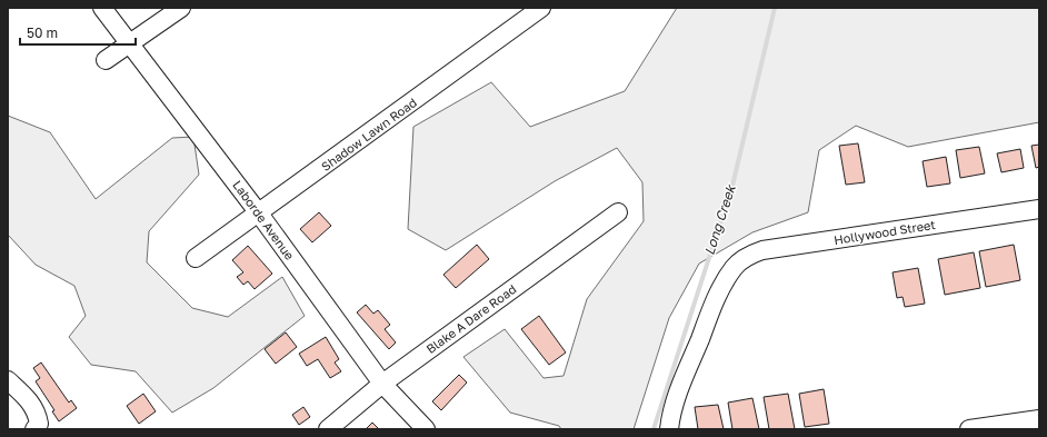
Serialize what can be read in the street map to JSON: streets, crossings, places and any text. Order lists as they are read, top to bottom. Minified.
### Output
{"streets":{"street":["Shadow Lawn Road","Laborde Avenue","Hollywood Street","Blake A Dare Road"]},"crossings":[["Shadow Lawn Road","Laborde Avenue"],["Laborde Avenue","Blake A Dare Road"]],"water":["Long Creek"],"scale_bar":"50 m"}
